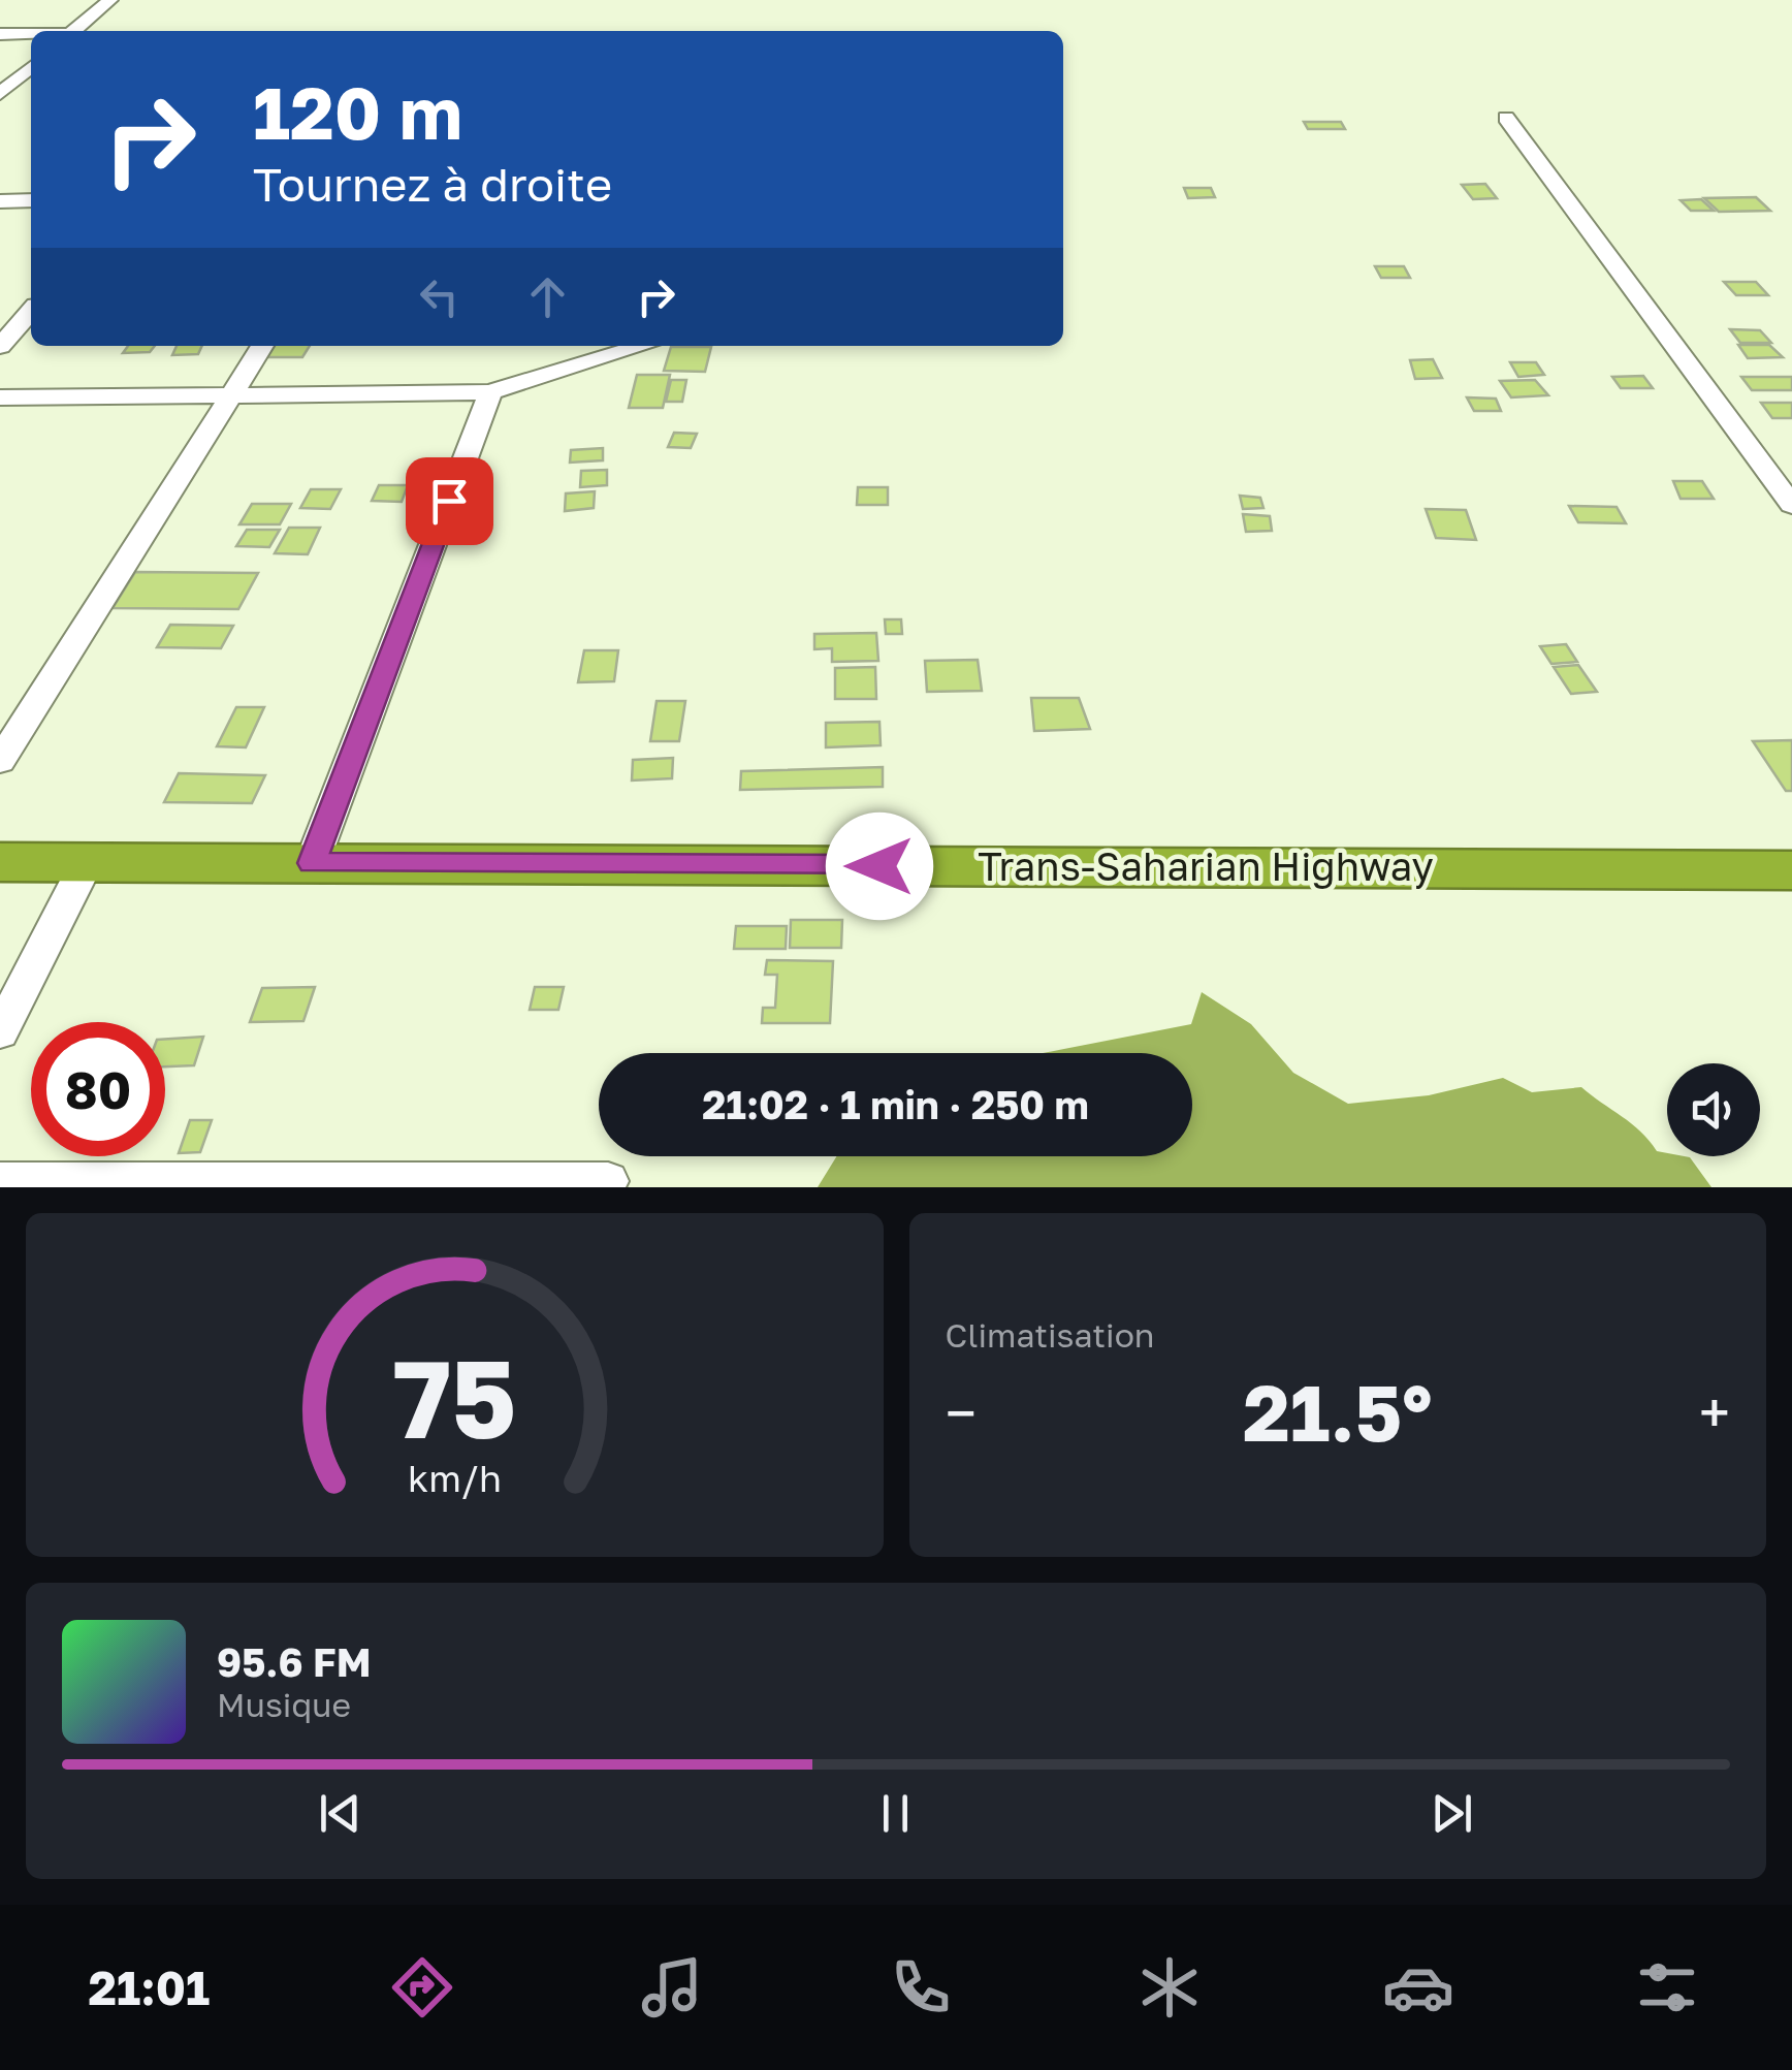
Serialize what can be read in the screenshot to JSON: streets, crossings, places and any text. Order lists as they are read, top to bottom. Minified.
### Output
{"streets":{"highway":["Trans-Saharian Highway"]},"page":{"turn":["120 m","Tournez à droite"],"limit":"80","trip":"21:02 · 1 min · 250 m","tile":"Climatisation","heat":["−","21.5°","+"],"song":["95.6 FM","Musique"],"tabs":"21:01","gauge":["75","km/h"]}}
